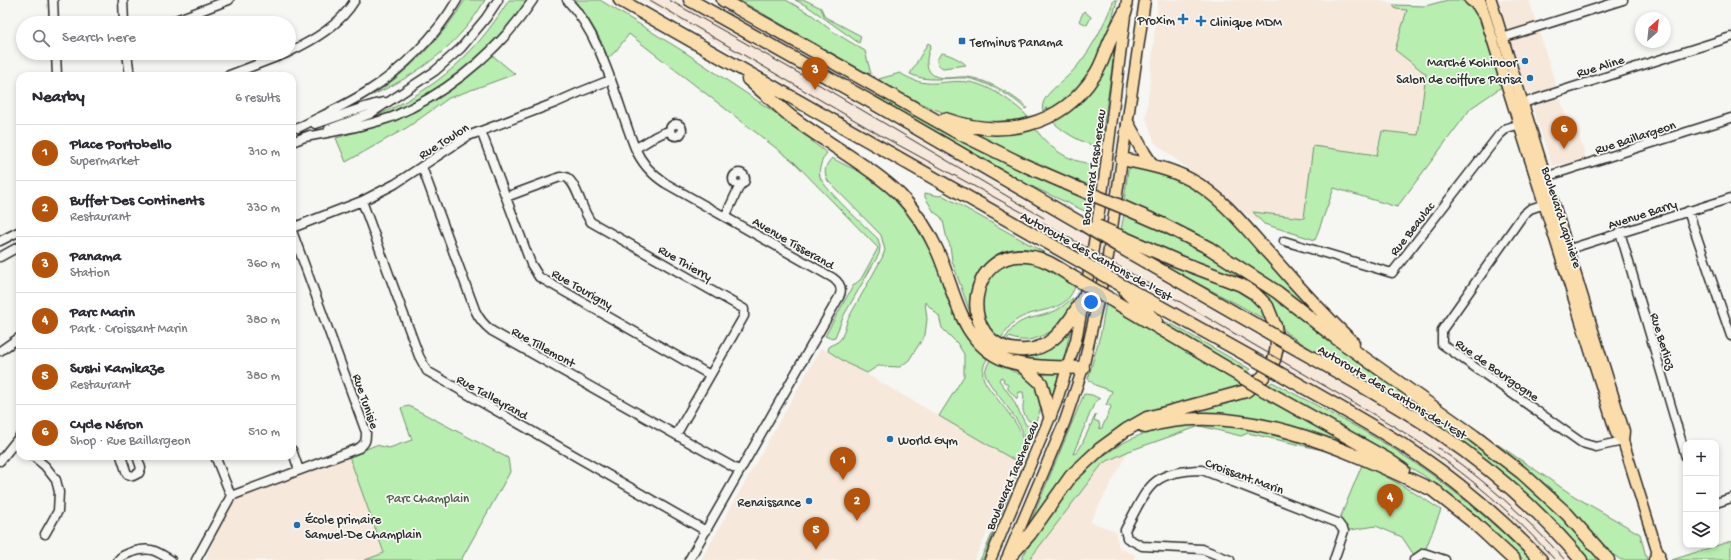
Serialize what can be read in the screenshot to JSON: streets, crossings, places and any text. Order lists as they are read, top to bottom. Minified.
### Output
{"streets":{"highway":["Autoroute des Cantons-de-l'Est"],"main road":["Boulevard Taschereau","Boulevard Lapinière"],"street":["Rue Aline","Rue Baillargeon","Rue Toulon","Avenue Barry","Rue Beaulac","Avenue Tisserand","Rue Thierry","Rue Tourigny","Rue Berlioz","Rue Tillemont","Rue de Bourgogne","Rue Talleyrand","Rue Tunisie","Croissant Marin"]},"crossings":[["Rue Aline","Boulevard Lapinière"],["Rue Baillargeon","Boulevard Lapinière"],["Rue Toulon","Avenue Tisserand"],["Rue Toulon","Rue Tourigny"],["Rue Toulon","Rue Tillemont"],["Rue Toulon","Rue Talleyrand"],["Avenue Barry","Boulevard Lapinière"],["Avenue Barry","Rue Berlioz"],["Boulevard Lapinière","Rue Beaulac"],["Boulevard Lapinière","Rue de Bourgogne"],["Avenue Tisserand","Rue Tillemont"],["Avenue Tisserand","Rue Talleyrand"],["Rue Thierry","Rue Tourigny"],["Rue Thierry","Rue Tillemont"]],"parks":["Parc Champlain"],"places":{"health":["Proxim","Clinique MDM"],"transit":["Terminus Panama"],"other":["Marché Kohinoor","Salon de coiffure Parisa","World Gym","Renaissance","École primaire Samuel-De Champlain"]},"north":"top right","page":{"search":"Search here","pins":["3","6","1","4","2","5"],"heading":["Nearby","6 results"],"list":[{"mark":"1","name":"Place Portobello","note":"Supermarket","value":"310 m"},{"mark":"2","name":"Buffet Des Continents","note":"Restaurant","value":"330 m"},{"mark":"3","name":"Panama","note":"Station","value":"360 m"},{"mark":"4","name":"Parc Marin","note":"Park · Croissant Marin","value":"380 m"},{"mark":"5","name":"Sushi Kamikaze","note":"Restaurant","value":"380 m"},{"mark":"6","name":"Cycle Néron","note":"Shop · Rue Baillargeon","value":"510 m"}],"map_buttons":["+","−"]}}
